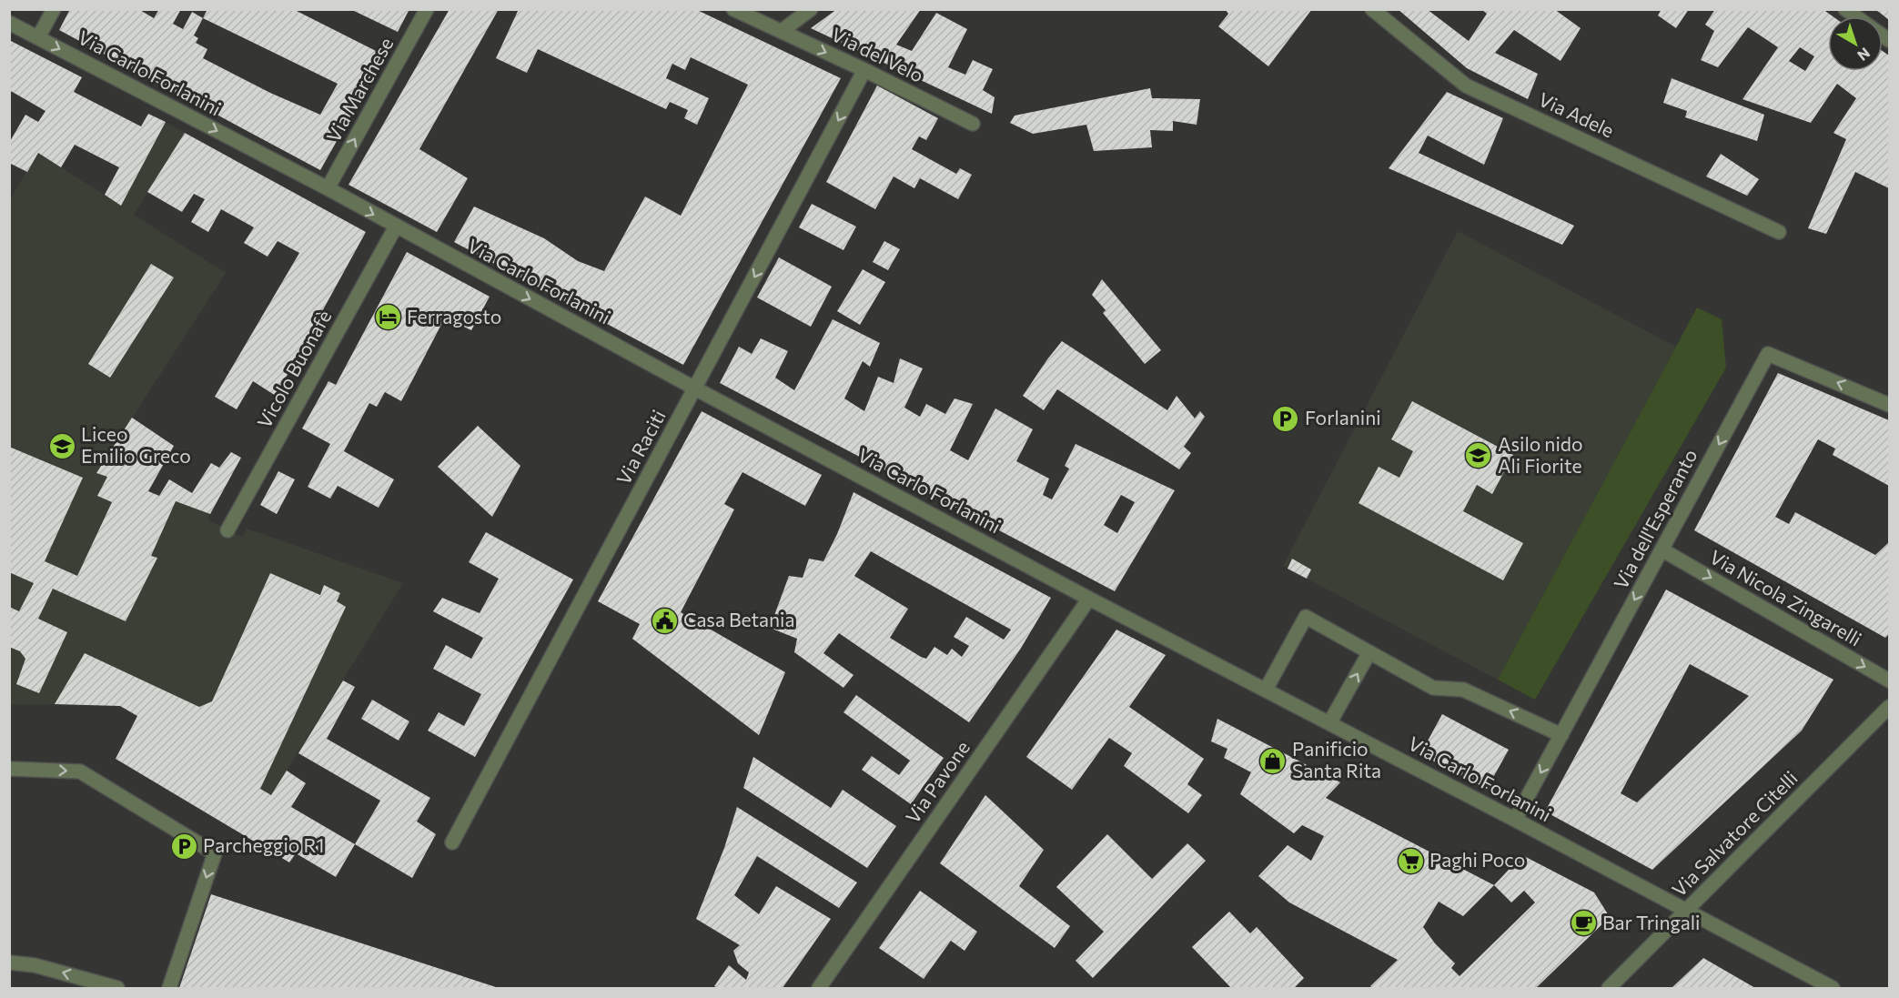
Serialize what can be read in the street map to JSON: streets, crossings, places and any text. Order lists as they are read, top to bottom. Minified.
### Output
{"streets":{"street":["Via del Velo","Via Carlo Forlanini","Via Marchese","Via Adele","Vicolo Buonafè","Via Raciti","Via dell'Esperanto","Via Nicola Zingarelli","Via Pavone","Via Salvatore Citelli"]},"crossings":[["Via del Velo","Via Raciti"],["Via Carlo Forlanini","Via Marchese"],["Via Carlo Forlanini","Vicolo Buonafè"],["Via Carlo Forlanini","Via Raciti"],["Via Carlo Forlanini","Via dell'Esperanto"],["Via Carlo Forlanini","Via Pavone"],["Via Carlo Forlanini","Via Salvatore Citelli"],["Via dell'Esperanto","Via Nicola Zingarelli"]],"one_way":["Via Carlo Forlanini","Via Marchese","Via Raciti","Via dell'Esperanto","Via Nicola Zingarelli"],"places":{"hotel":["Ferragosto"],"parking":["Forlanini","Parcheggio R1"],"school or university":["Liceo Emilio Greco","Asilo nido Ali Fiorite"],"public building":["Casa Betania"],"shop":["Panificio Santa Rita"],"supermarket":["Paghi Poco"],"cafe":["Bar Tringali"]},"north":"bottom right"}
